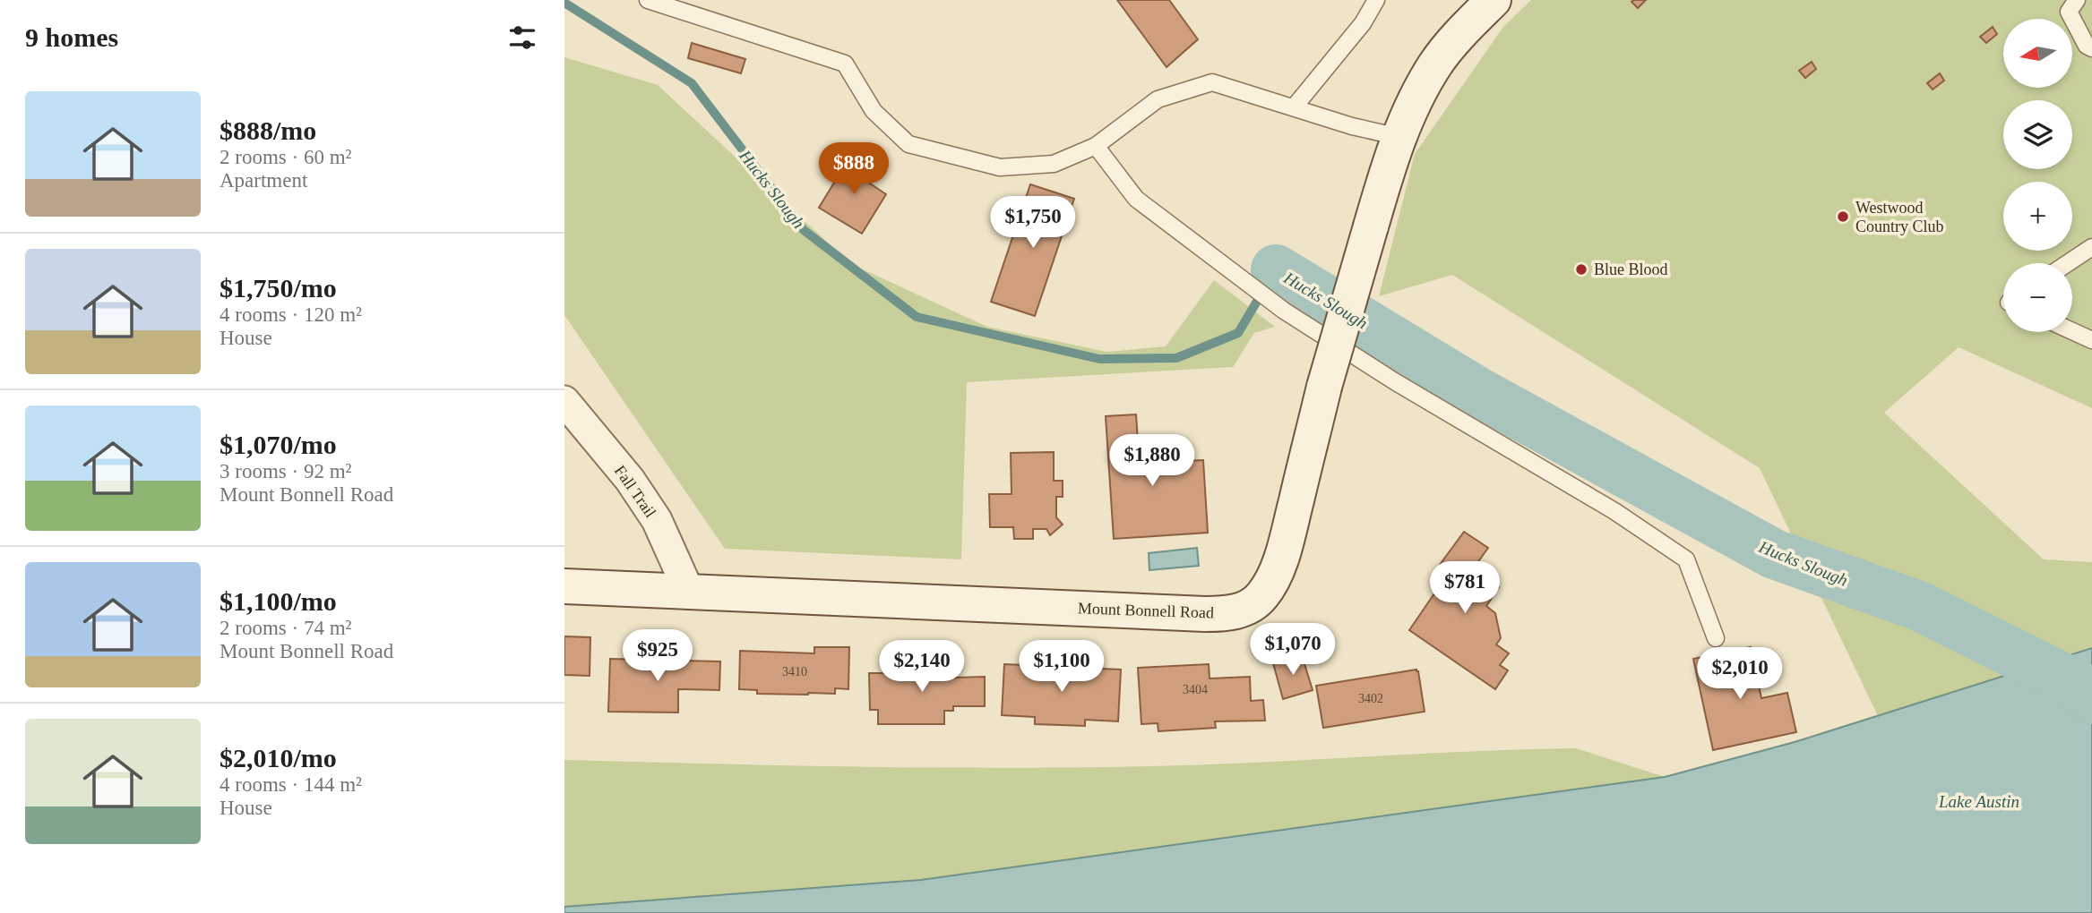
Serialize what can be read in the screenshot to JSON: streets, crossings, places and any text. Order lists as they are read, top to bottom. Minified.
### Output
{"streets":{"street":["Fall Trail","Mount Bonnell Road"]},"crossings":[["Fall Trail","Mount Bonnell Road"]],"water":["Hucks Slough","Lake Austin"],"places":["Westwood Country Club","Blue Blood"],"house_numbers":["3410","3404","3402"],"north":"left","page":{"heading":"9 homes","map_buttons":["+","−"],"list":[{"name":"$888/mo","note":"2 rooms · 60 m² · Apartment"},{"name":"$1,750/mo","note":"4 rooms · 120 m² · House"},{"name":"$1,070/mo","note":"3 rooms · 92 m² · Mount Bonnell Road"},{"name":"$1,100/mo","note":"2 rooms · 74 m² · Mount Bonnell Road"},{"name":"$2,010/mo","note":"4 rooms · 144 m² · House"}],"price":["$888","$1,750","$1,880","$781","$1,070","$925","$2,140","$1,100","$2,010"]}}
